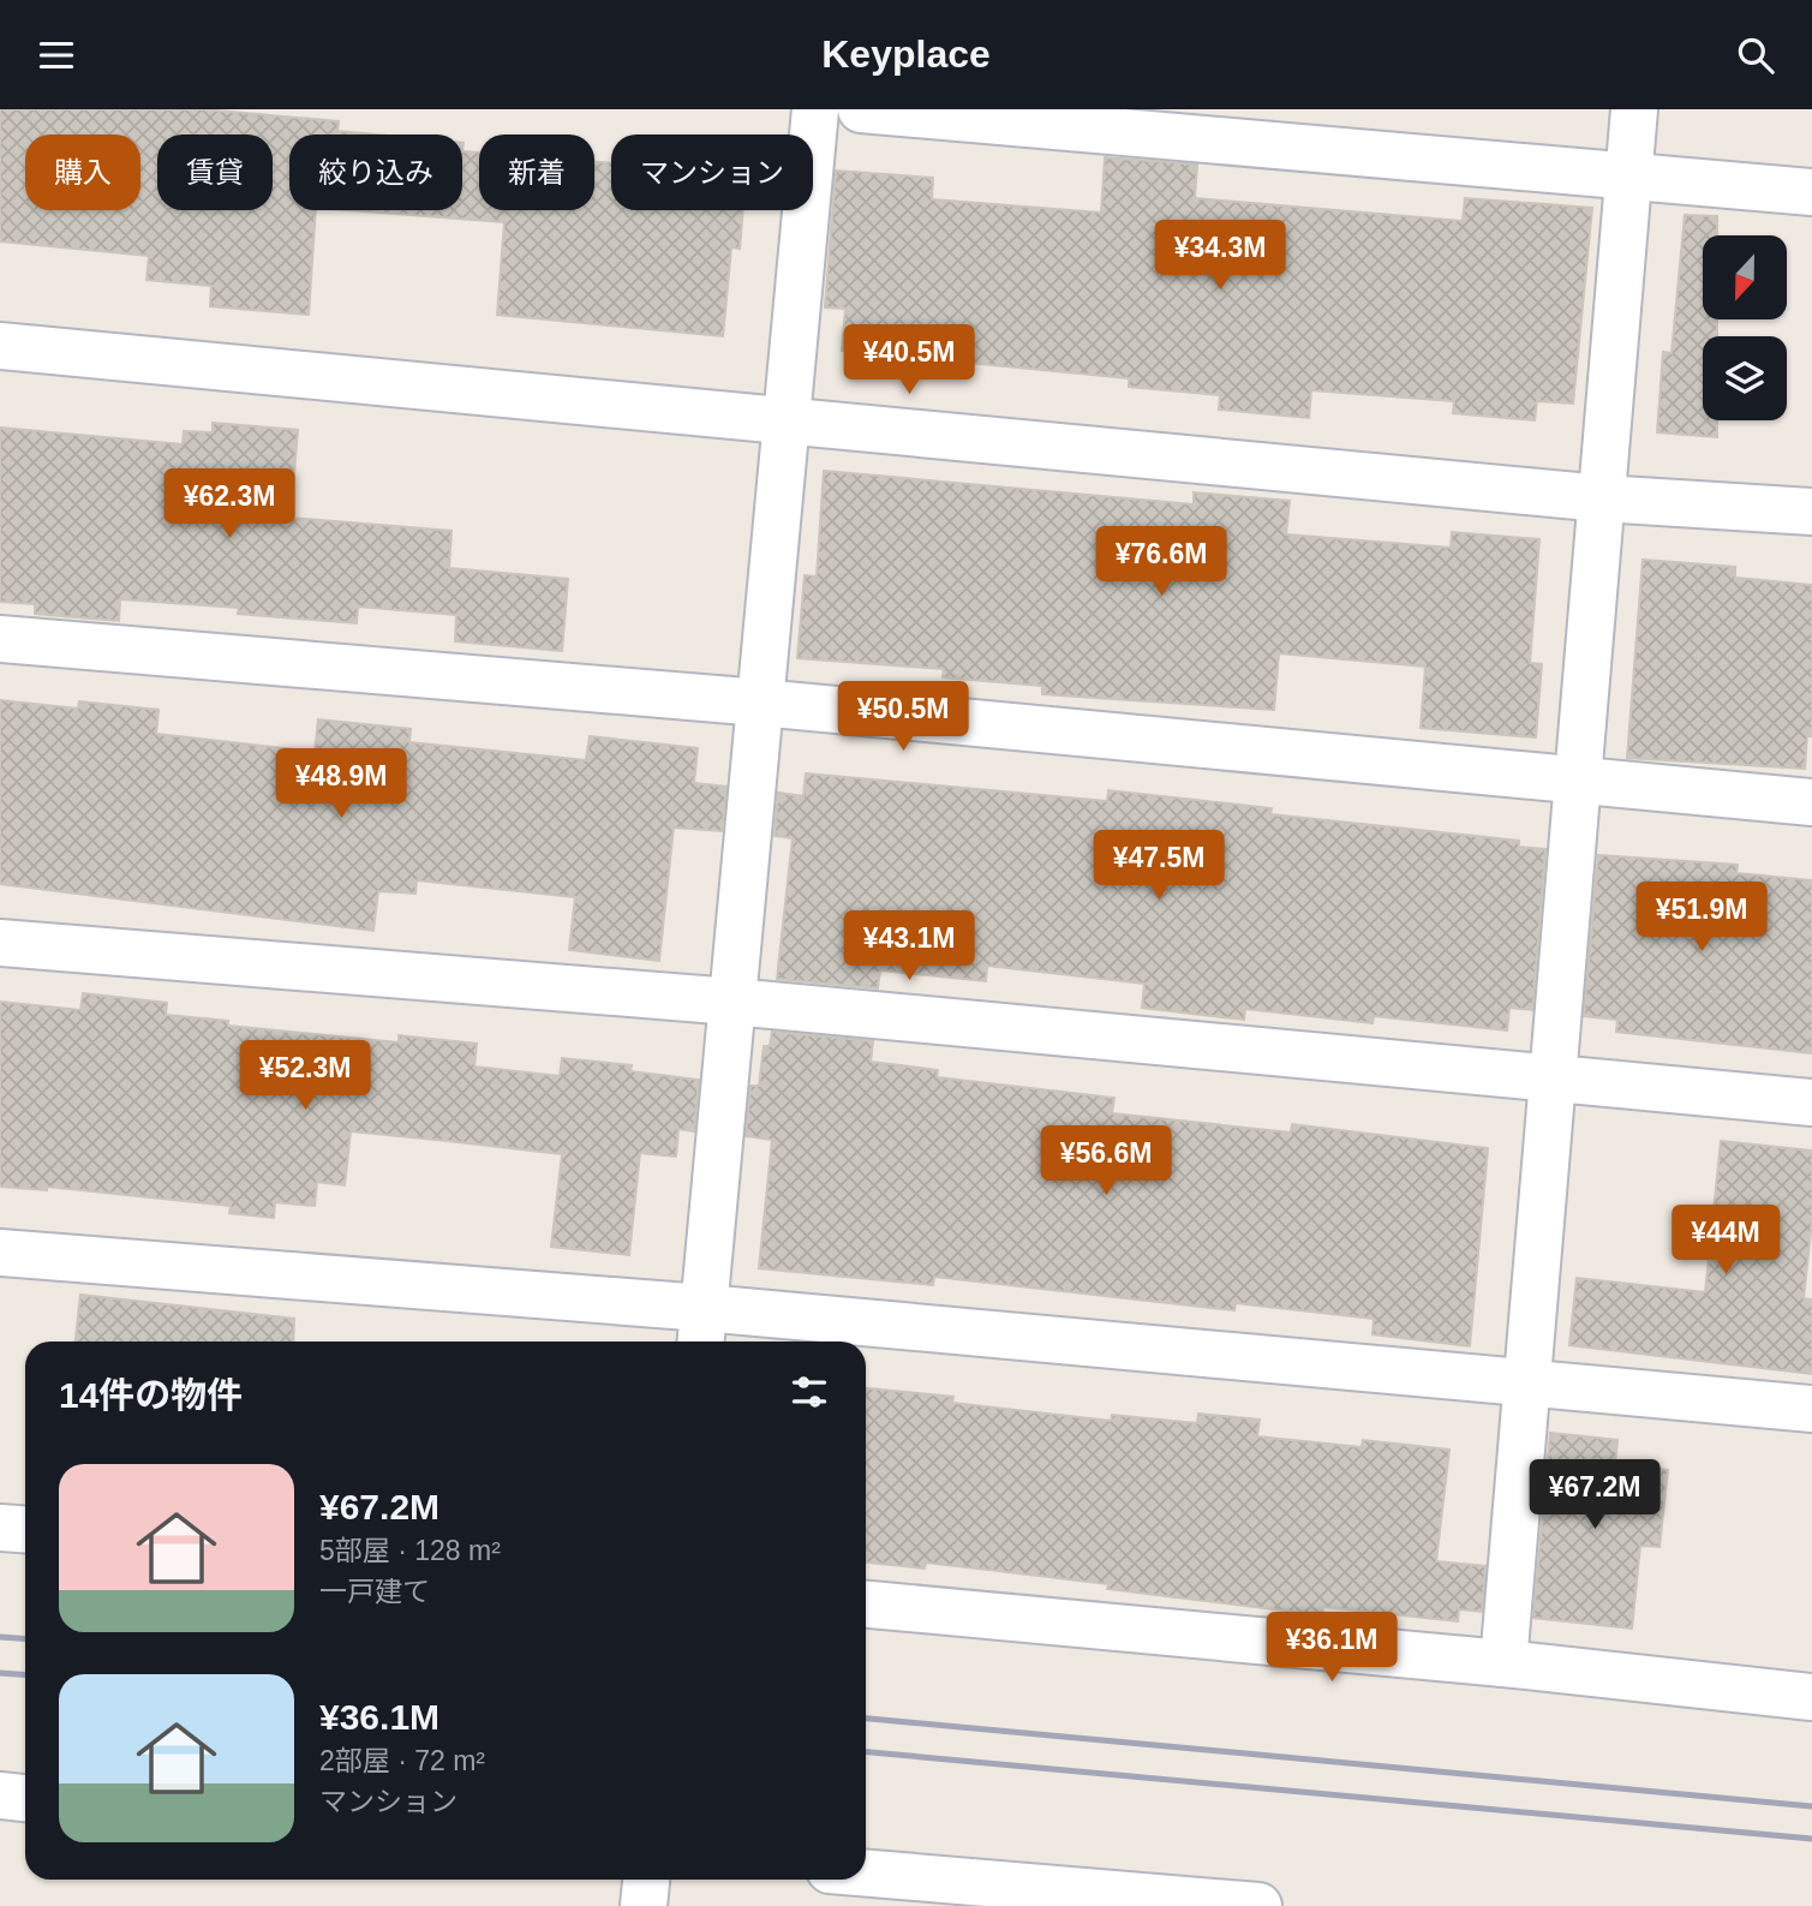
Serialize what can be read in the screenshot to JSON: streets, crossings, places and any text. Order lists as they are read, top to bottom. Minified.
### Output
{"north":"bottom","page":{"header":"Keyplace","chip":["購入","賃貸","絞り込み","新着","マンション"],"price":["¥34.3M","¥40.5M","¥62.3M","¥76.6M","¥50.5M","¥48.9M","¥47.5M","¥51.9M","¥43.1M","¥52.3M","¥56.6M","¥44M","¥67.2M","¥36.1M"],"heading":"14件の物件","list":[{"name":"¥67.2M","note":"5部屋 · 128 m² · 一戸建て"},{"name":"¥36.1M","note":"2部屋 · 72 m² · マンション"}]}}
